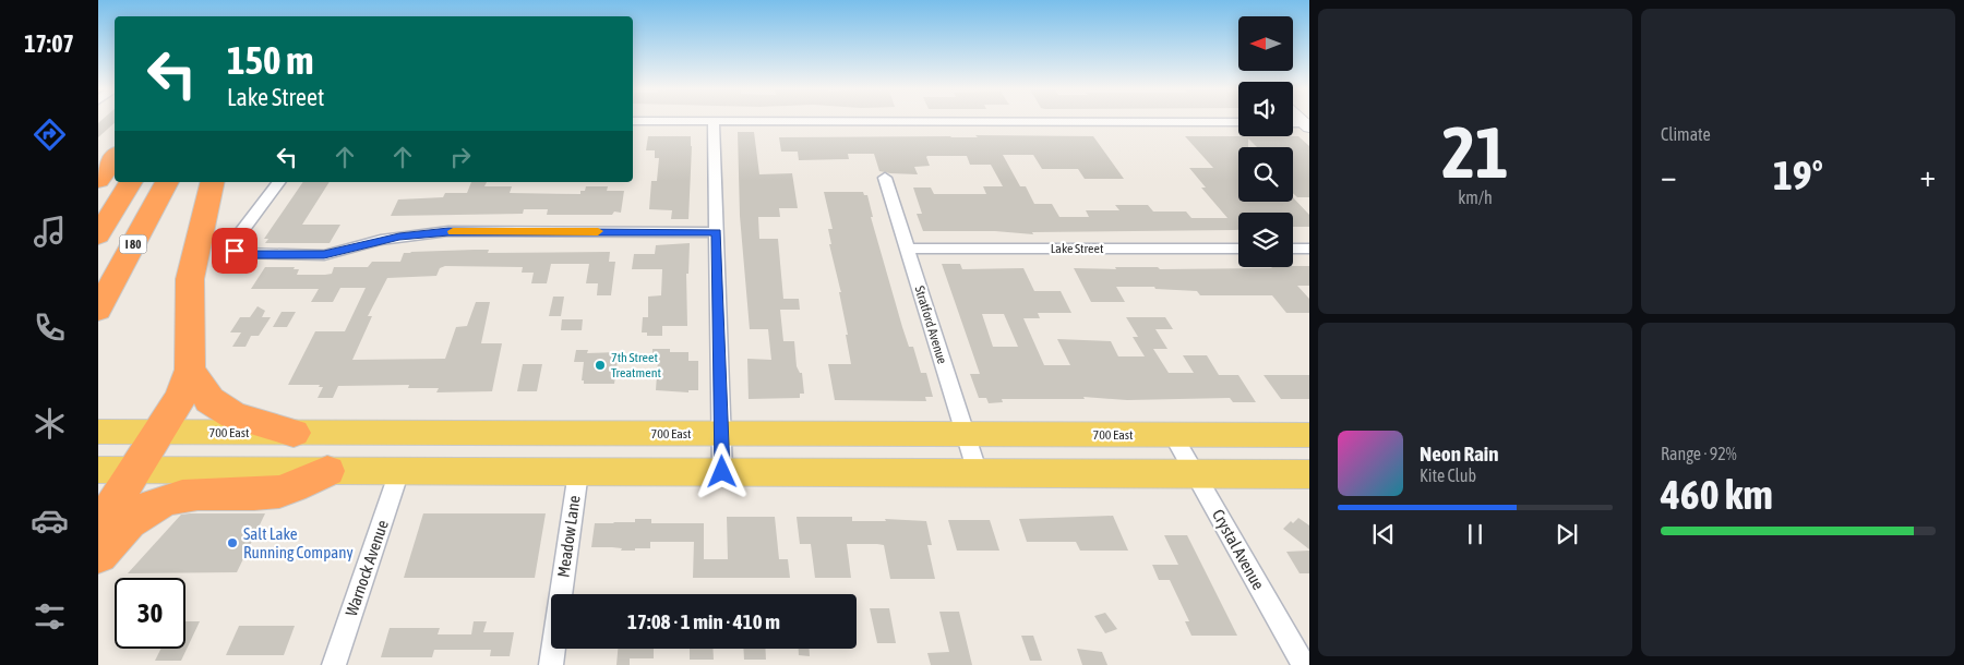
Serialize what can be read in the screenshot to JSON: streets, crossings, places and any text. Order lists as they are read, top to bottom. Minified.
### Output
{"streets":{"highway":["I 80"],"main road":["700 East"],"street":["Lake Street","Stratford Avenue","Meadow Lane","Crystal Avenue","Warnock Avenue"]},"crossings":[["Lake Street","Stratford Avenue"],["Stratford Avenue","700 East"],["700 East","Crystal Avenue"]],"places":["7th Street Treatment","Salt Lake Running Company"],"north":"left","page":{"tabs":"17:07","tile":[["21","km/h"],"Climate",["Range · 92%","460 km"]],"turn":["150 m","Lake Street"],"heat":["−","19°","+"],"song":["Neon Rain","Kite Club"],"limit":"30","trip":"17:08 · 1 min · 410 m"}}
